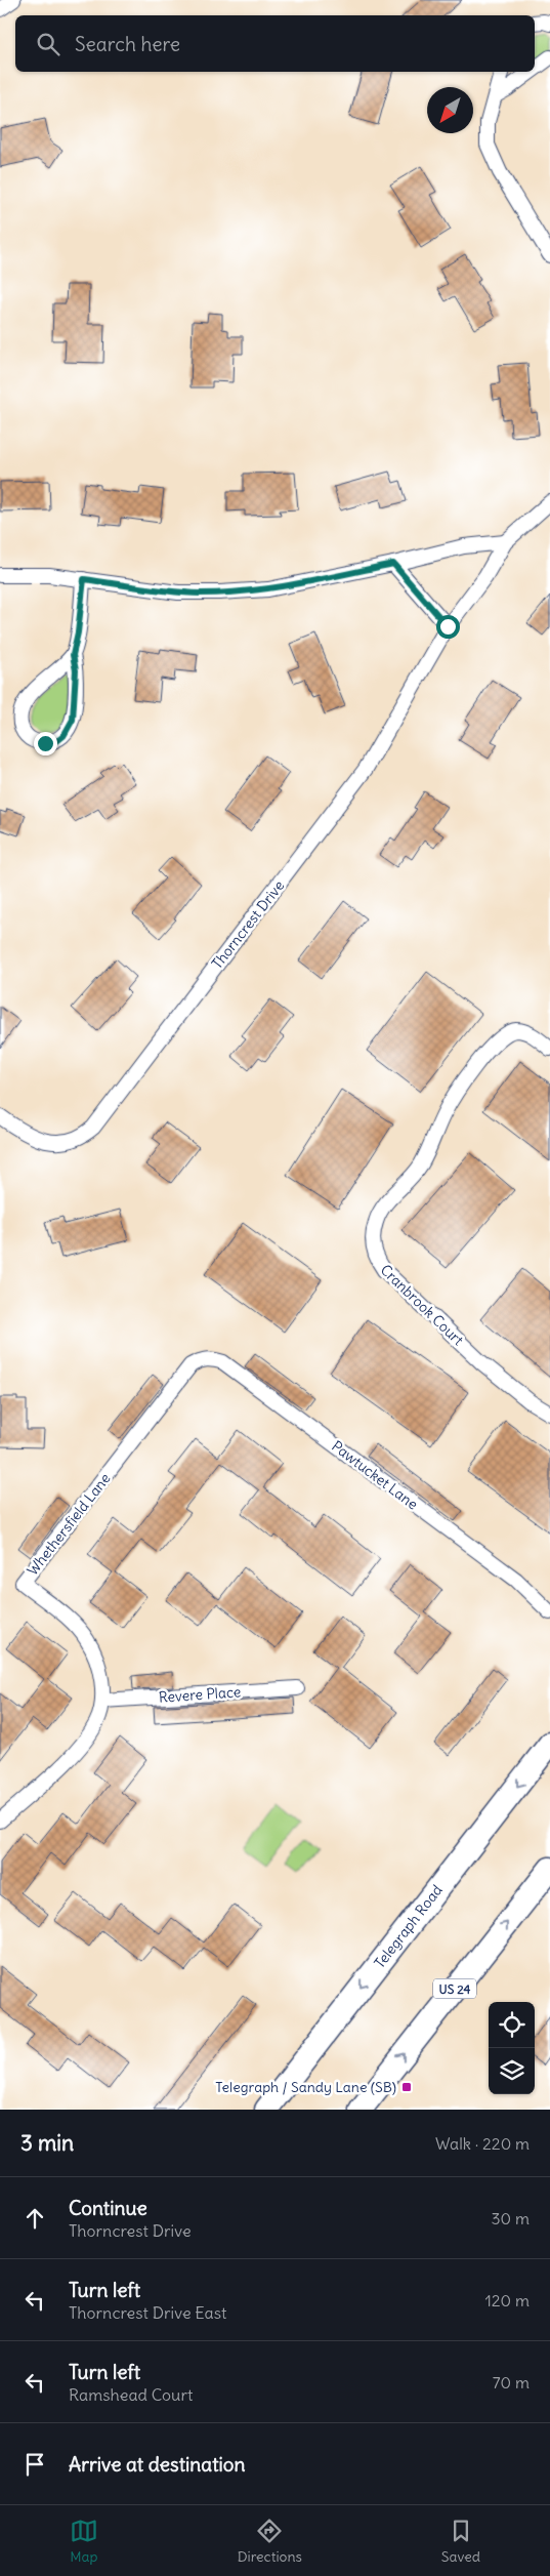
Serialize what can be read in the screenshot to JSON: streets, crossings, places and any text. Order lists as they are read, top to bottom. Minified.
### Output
{"streets":{"highway":["Telegraph Road","US 24"],"street":["Thorncrest Drive","Cranbrook Court","Pawtucket Lane","Whethersfield Lane","Revere Place"]},"crossings":[["Pawtucket Lane","Whethersfield Lane"],["Whethersfield Lane","Revere Place"]],"places":{"transit":["Telegraph / Sandy Lane (SB)"]},"north":"bottom left","page":{"search":"Search here","heading":["3 min","Walk · 220 m"],"list":[["Continue","Thorncrest Drive","30 m"],["Turn left","Thorncrest Drive East","120 m"],["Turn left","Ramshead Court","70 m"],"Arrive at destination"],"nav":["Map","Directions","Saved"]}}
